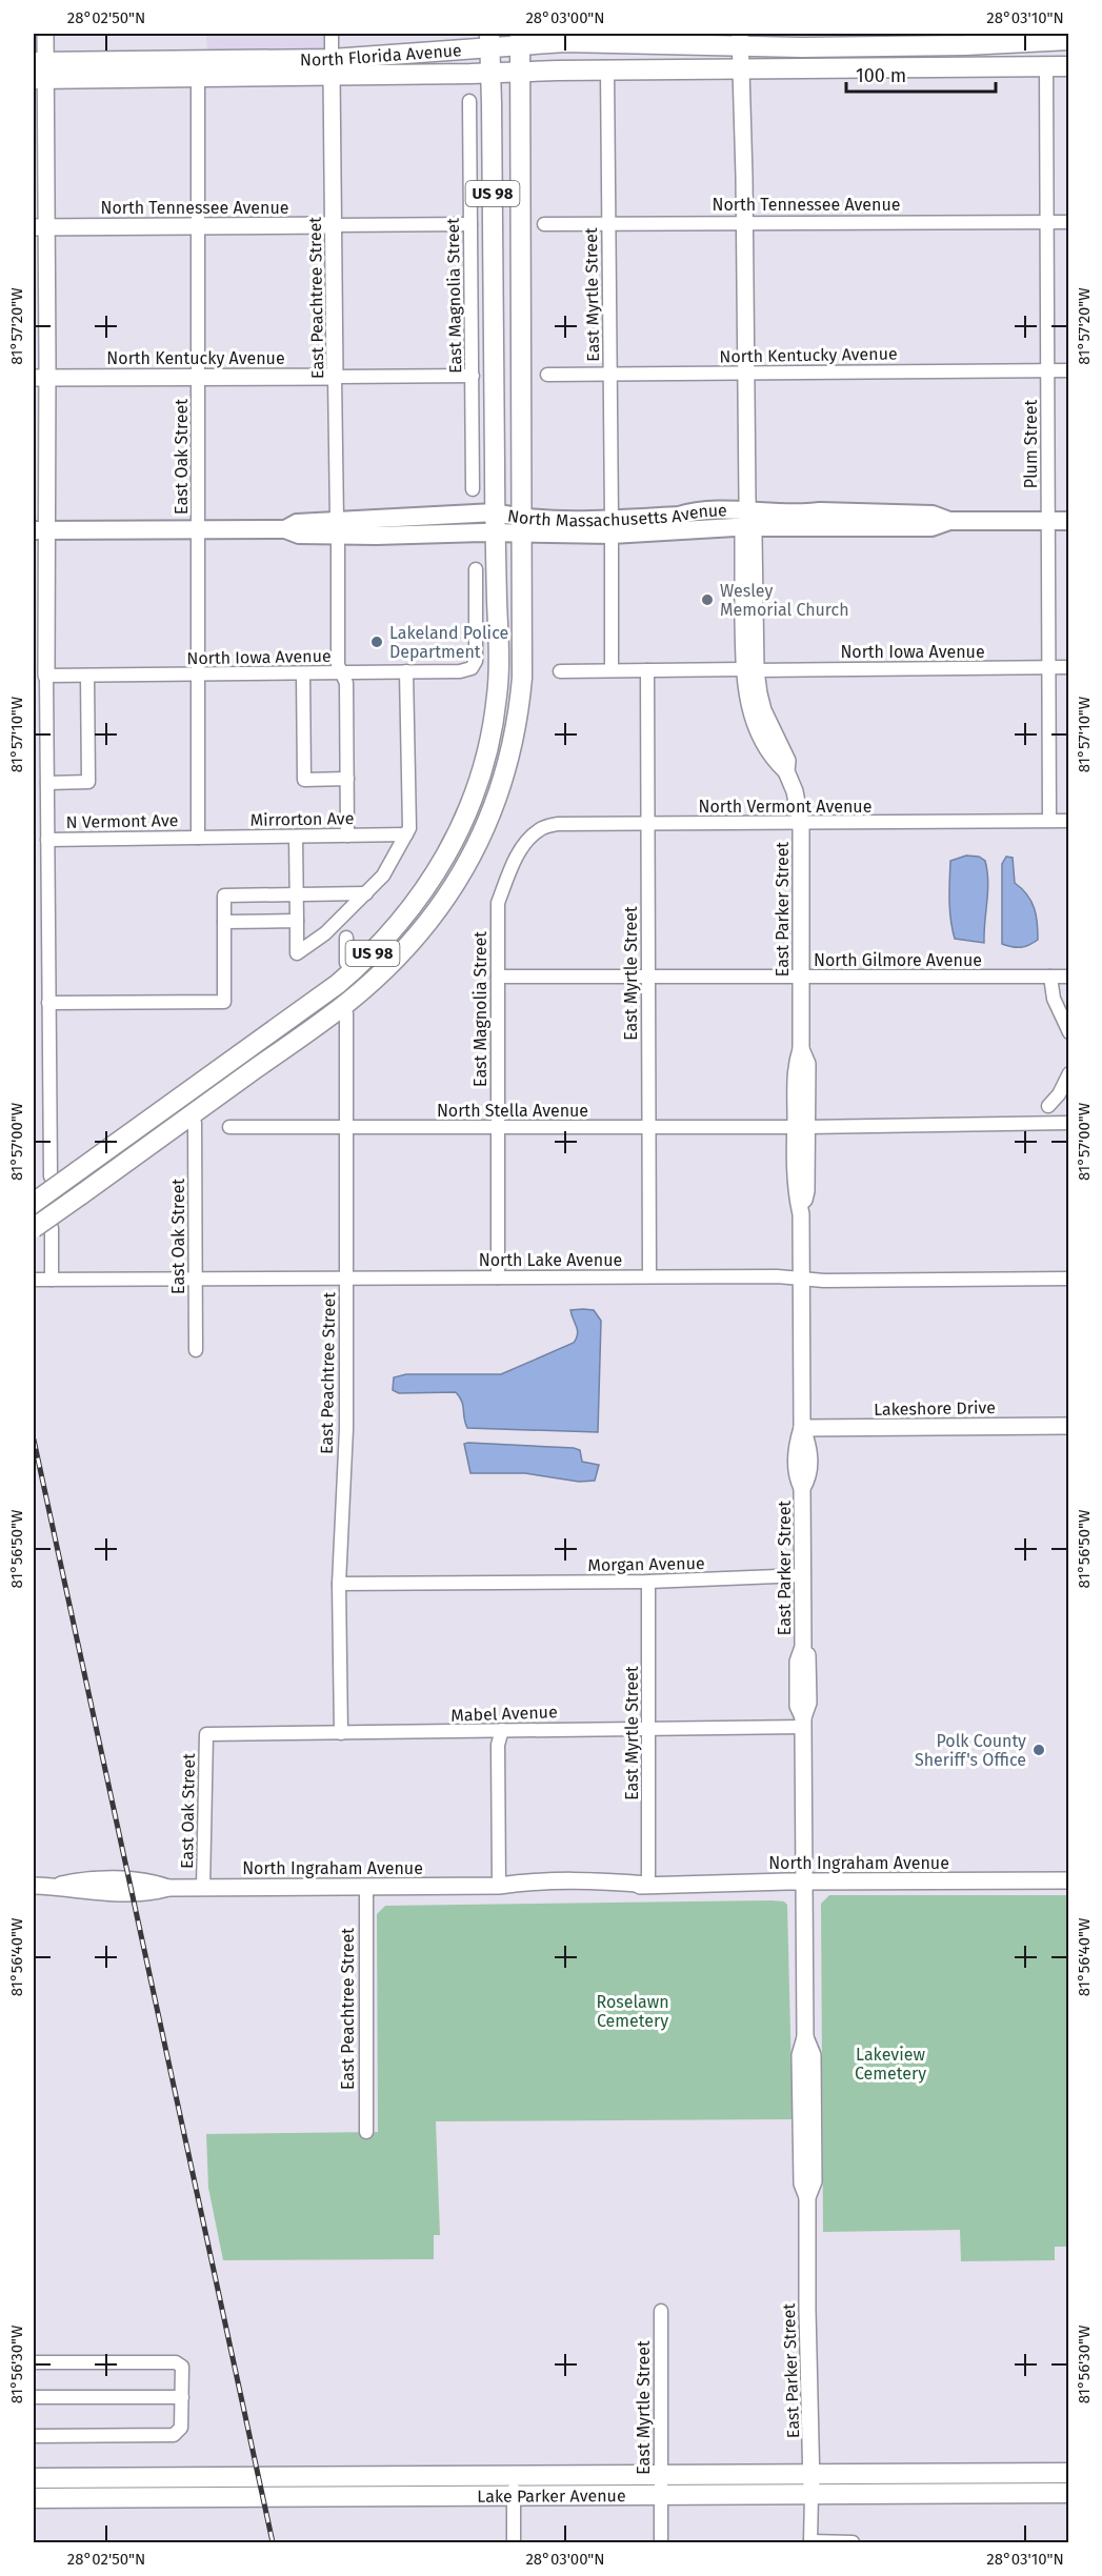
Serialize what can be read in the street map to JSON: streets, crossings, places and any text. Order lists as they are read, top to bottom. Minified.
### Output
{"streets":{"main road":["North Florida Avenue","US 98","North Massachusetts Avenue","Lake Parker Avenue"],"street":["North Tennessee Avenue","East Myrtle Street","East Magnolia Street","East Peachtree Street","North Kentucky Avenue","Plum Street","East Oak Street","North Iowa Avenue","North Vermont Avenue","Mirrorton Ave","N Vermont Ave","East Parker Street","North Gilmore Avenue","North Stella Avenue","North Lake Avenue","Lakeshore Drive","Morgan Avenue","Mabel Avenue","North Ingraham Avenue"]},"crossings":[["North Florida Avenue","US 98"],["North Florida Avenue","East Myrtle Street"],["North Florida Avenue","East Peachtree Street"],["North Florida Avenue","Plum Street"],["North Florida Avenue","East Oak Street"],["North Florida Avenue","East Parker Street"],["US 98","North Massachusetts Avenue"],["North Tennessee Avenue","East Myrtle Street"],["North Tennessee Avenue","East Magnolia Street"],["North Tennessee Avenue","East Peachtree Street"],["North Tennessee Avenue","Plum Street"],["North Tennessee Avenue","East Oak Street"],["North Tennessee Avenue","East Parker Street"],["East Myrtle Street","North Kentucky Avenue"],["East Myrtle Street","North Massachusetts Avenue"],["East Myrtle Street","North Iowa Avenue"],["East Myrtle Street","North Vermont Avenue"],["East Myrtle Street","North Gilmore Avenue"],["East Myrtle Street","North Stella Avenue"],["East Myrtle Street","North Lake Avenue"],["East Myrtle Street","Morgan Avenue"],["East Myrtle Street","Mabel Avenue"],["East Myrtle Street","North Ingraham Avenue"],["East Myrtle Street","Lake Parker Avenue"],["East Magnolia Street","North Kentucky Avenue"],["East Magnolia Street","North Vermont Avenue"],["East Magnolia Street","North Gilmore Avenue"],["East Magnolia Street","North Stella Avenue"],["East Magnolia Street","North Lake Avenue"],["East Peachtree Street","North Kentucky Avenue"],["East Peachtree Street","North Massachusetts Avenue"],["East Peachtree Street","North Iowa Avenue"],["East Peachtree Street","Mirrorton Ave"],["East Peachtree Street","North Stella Avenue"],["East Peachtree Street","North Lake Avenue"],["East Peachtree Street","Morgan Avenue"],["East Peachtree Street","Mabel Avenue"],["East Peachtree Street","North Ingraham Avenue"],["North Kentucky Avenue","Plum Street"],["North Kentucky Avenue","East Oak Street"],["North Kentucky Avenue","East Parker Street"],["Plum Street","North Massachusetts Avenue"],["Plum Street","North Iowa Avenue"],["Plum Street","North Vermont Avenue"],["East Oak Street","North Massachusetts Avenue"],["East Oak Street","North Iowa Avenue"],["East Oak Street","Mirrorton Ave"],["East Oak Street","N Vermont Ave"],["East Oak Street","North Lake Avenue"],["East Oak Street","Mabel Avenue"],["East Oak Street","North Ingraham Avenue"],["North Massachusetts Avenue","East Parker Street"],["North Iowa Avenue","East Parker Street"],["North Vermont Avenue","East Parker Street"],["Mirrorton Ave","N Vermont Ave"],["East Parker Street","North Gilmore Avenue"],["East Parker Street","North Stella Avenue"],["East Parker Street","North Lake Avenue"],["East Parker Street","Lakeshore Drive"],["East Parker Street","Morgan Avenue"],["East Parker Street","Mabel Avenue"],["East Parker Street","North Ingraham Avenue"],["East Parker Street","Lake Parker Avenue"]],"parks":["Roselawn Cemetery","Lakeview Cemetery"],"places":["Wesley Memorial Church","Lakeland Police Department","Polk County Sheriff's Office"],"scale_bar":"100 m","coordinates":["28°02'50\"N","28°03'00\"N","28°03'10\"N","81°57'20\"W","81°57'10\"W","81°57'00\"W","81°56'50\"W","81°56'40\"W","81°56'30\"W"]}
